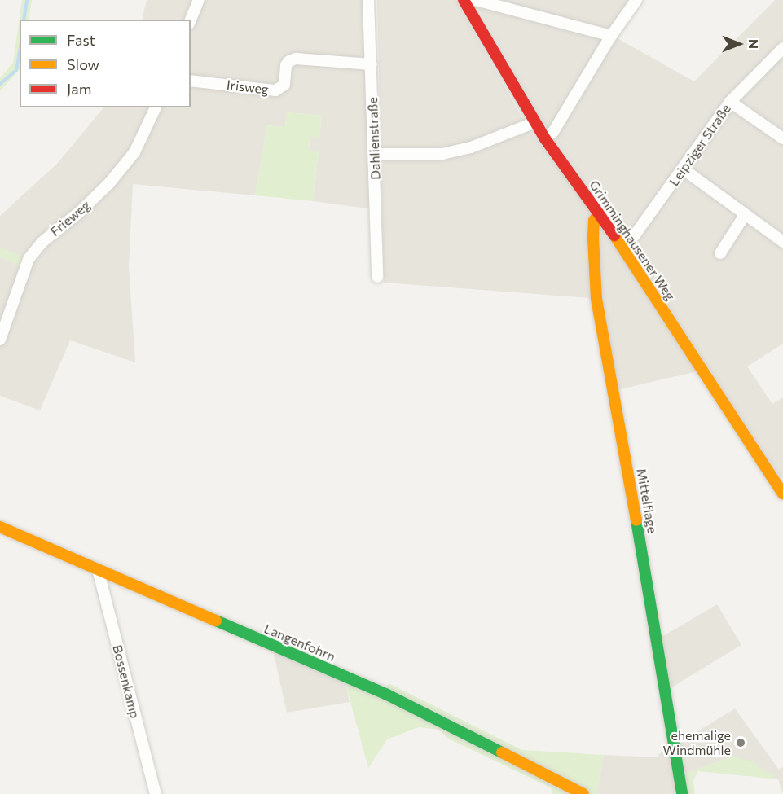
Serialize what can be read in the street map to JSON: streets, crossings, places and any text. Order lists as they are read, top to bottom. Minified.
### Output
{"streets":{"street":["Irisweg","Dahlienstraße","Leipziger Straße","Frieweg","Grimminghausener Weg","Mittelflage","Langenfohrn","Bossenkamp"]},"crossings":[["Irisweg","Dahlienstraße"],["Leipziger Straße","Grimminghausener Weg"],["Grimminghausener Weg","Mittelflage"],["Langenfohrn","Bossenkamp"]],"places":["ehemalige Windmühle"],"legend":["Fast","Slow","Jam"],"north":"right"}
